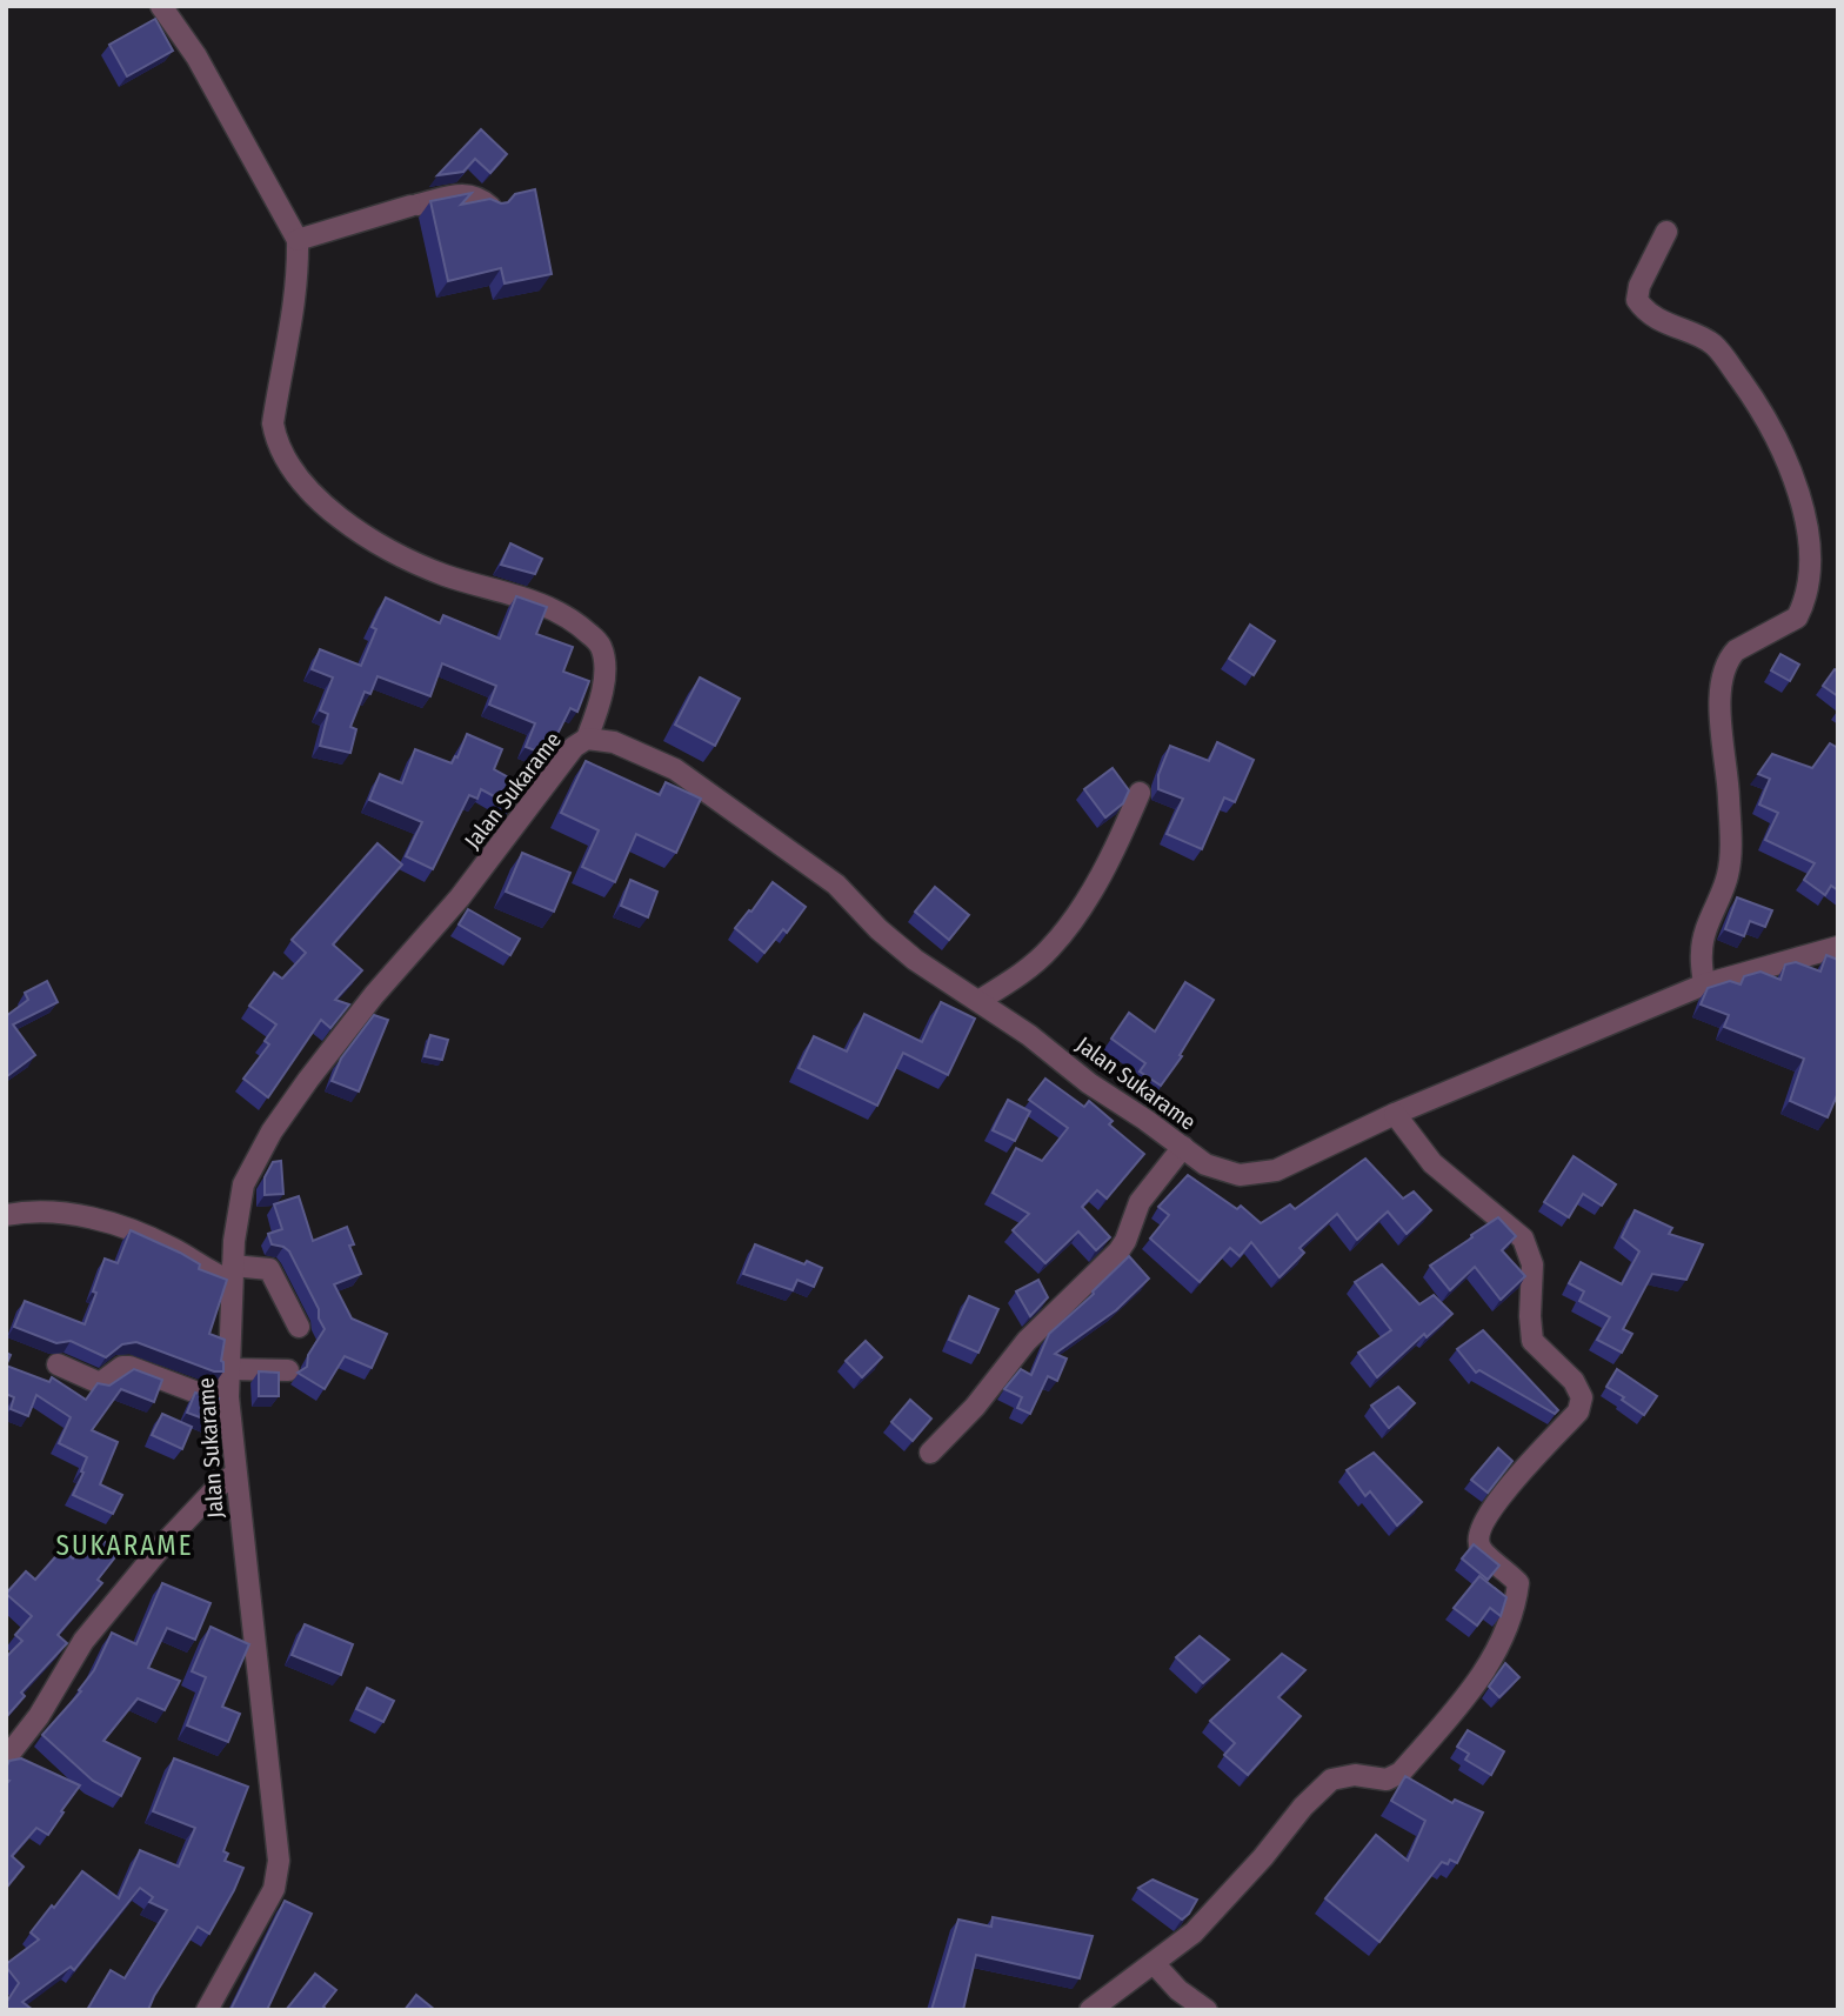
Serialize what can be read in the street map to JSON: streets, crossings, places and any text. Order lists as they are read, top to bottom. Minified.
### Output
{"streets":{"street":["Jalan Sukarame"]},"districts":["SUKARAME"]}
